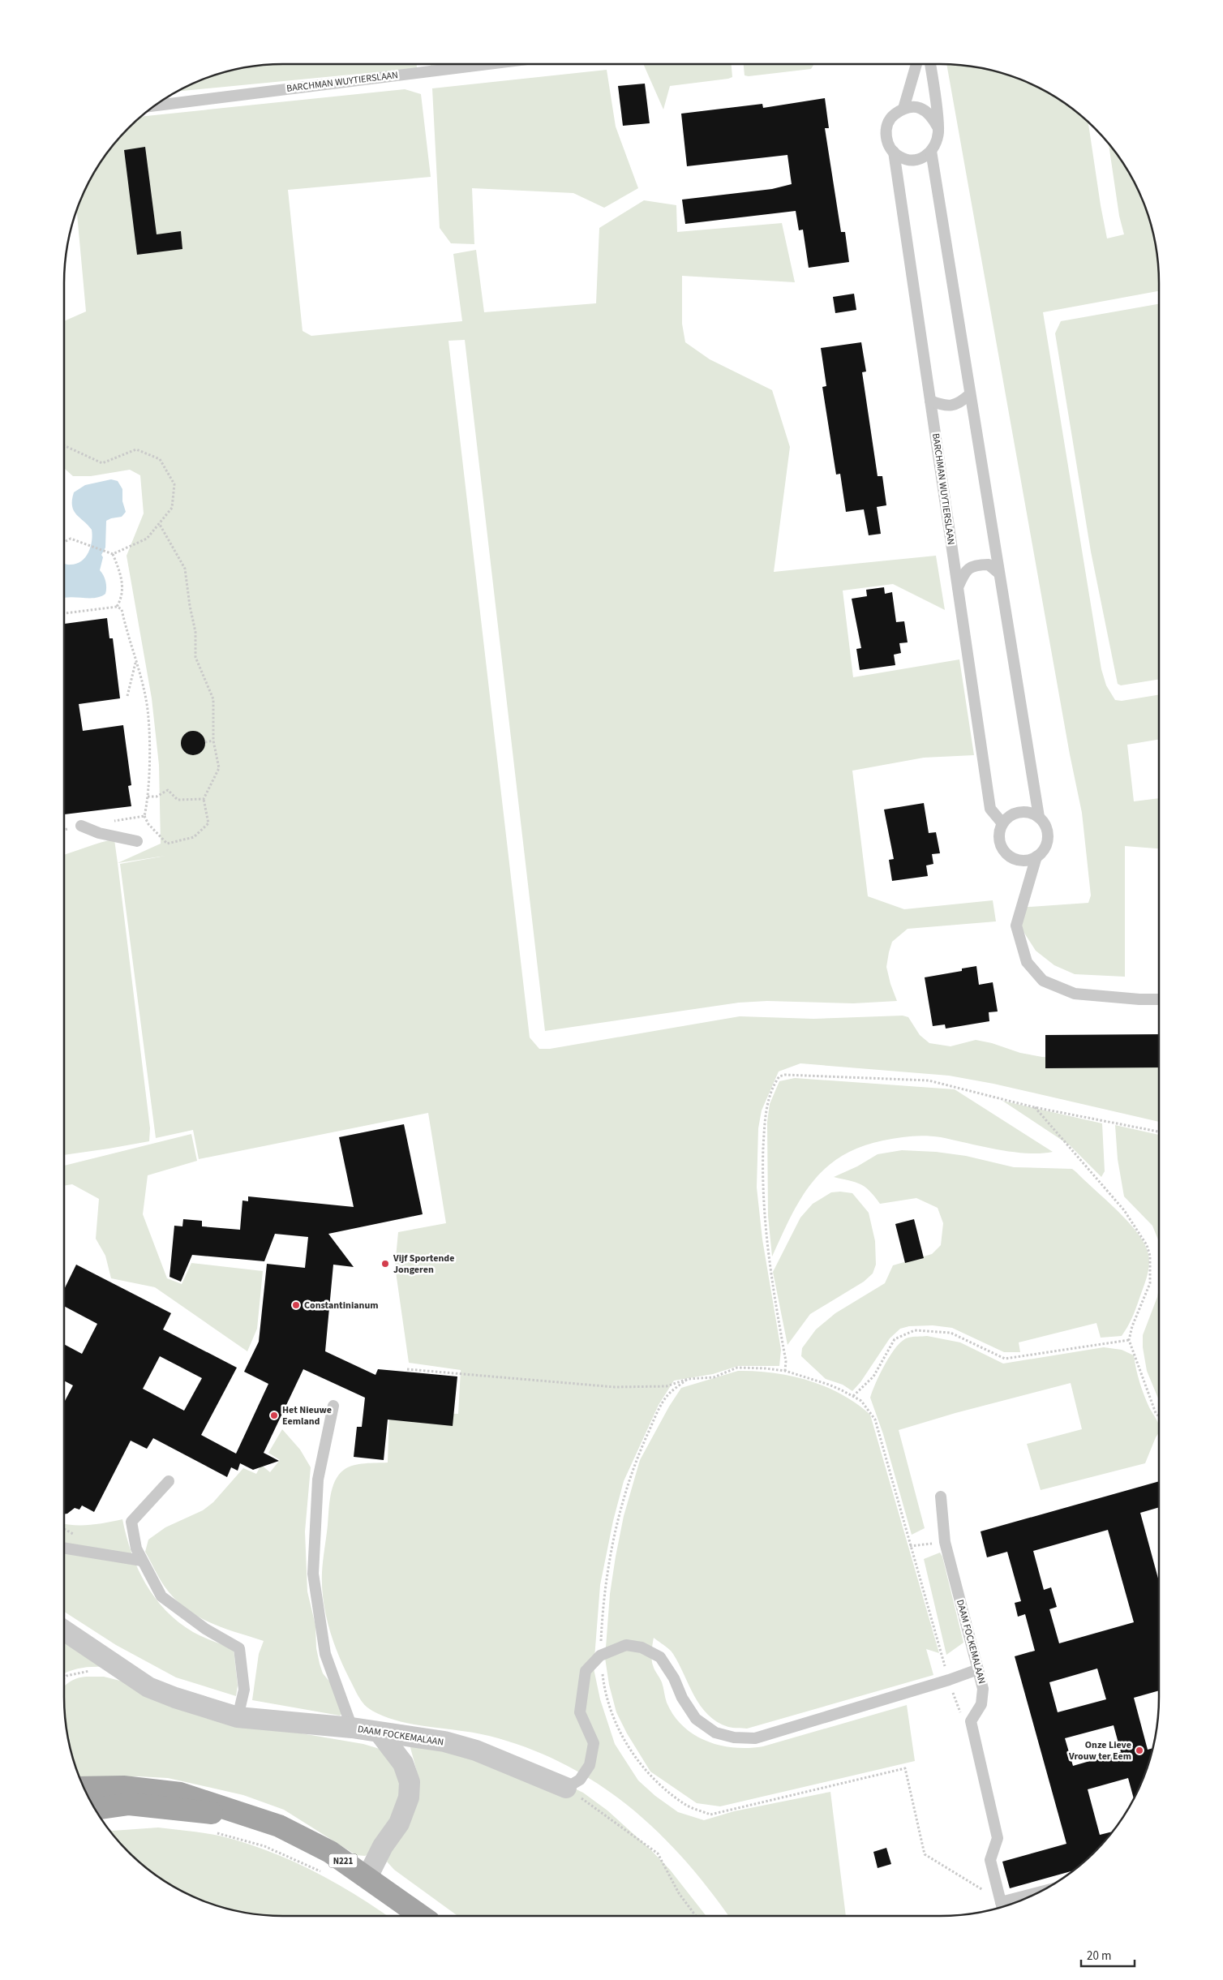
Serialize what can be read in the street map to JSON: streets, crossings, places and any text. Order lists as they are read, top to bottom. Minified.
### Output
{"streets":{"main road":["N221"],"street":["DAAM FOCKEMALAAN"],"lane":["BARCHMAN WUYTIERSLAAN"]},"places":["Vijf Sportende Jongeren","Constantinianum","Het Nieuwe Eemland","Onze Lieve Vrouw ter Eem"],"scale_bar":"20 m"}
